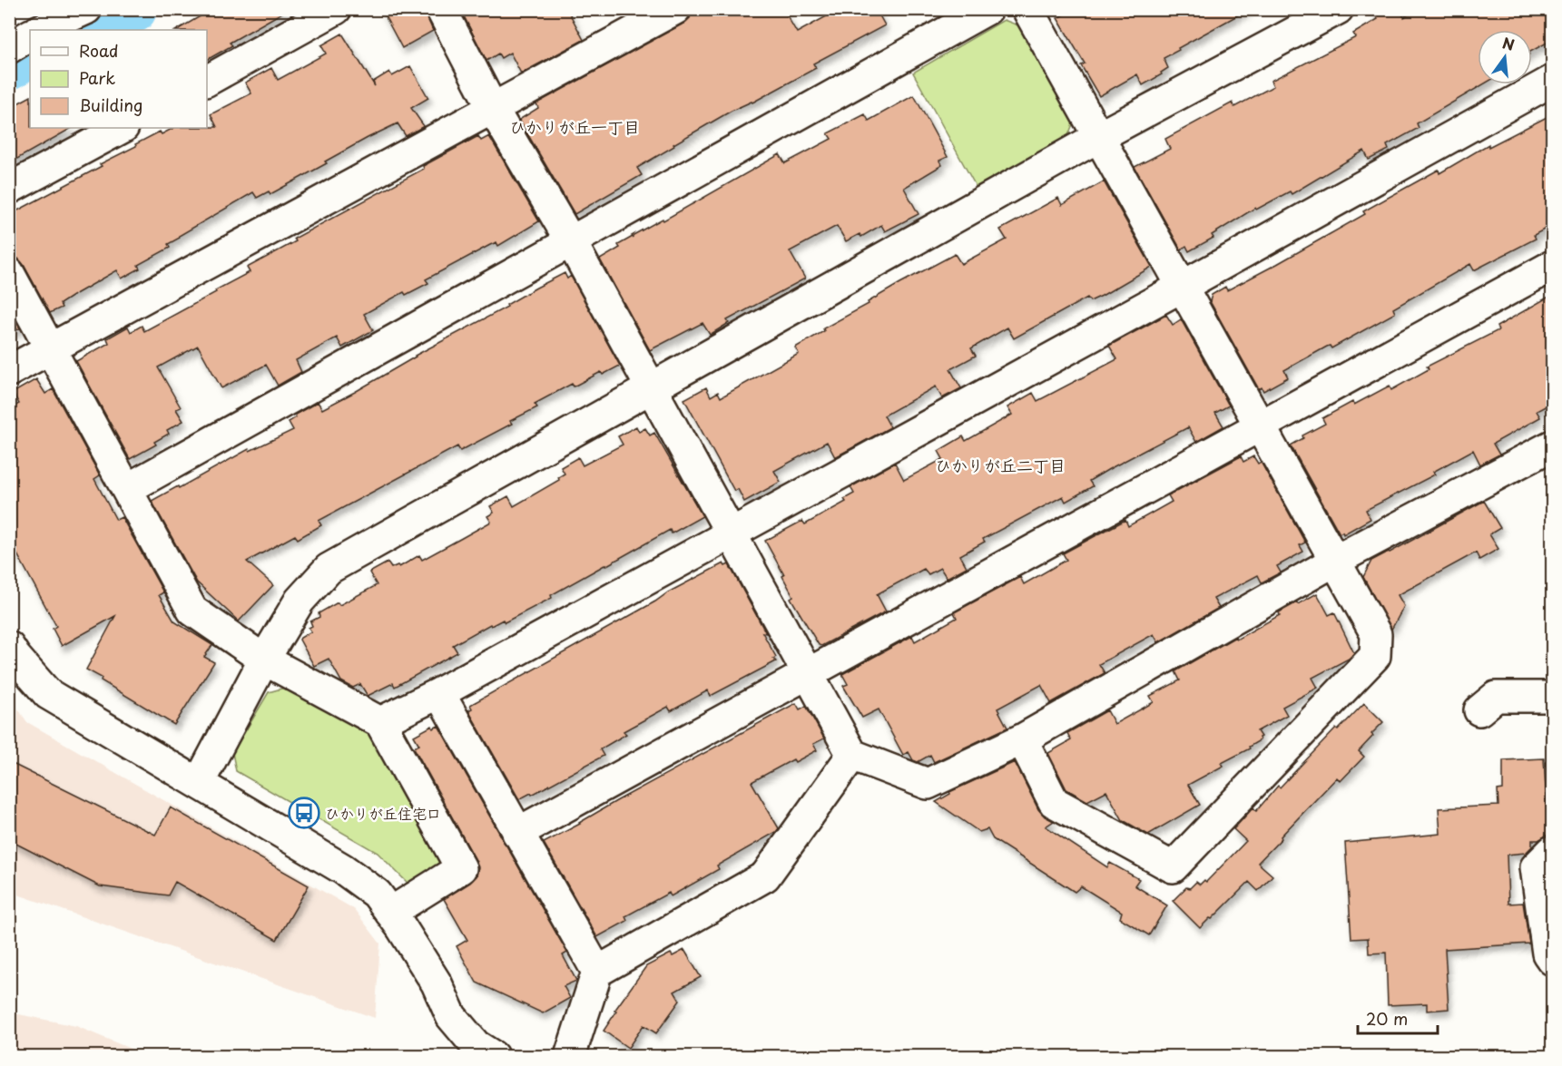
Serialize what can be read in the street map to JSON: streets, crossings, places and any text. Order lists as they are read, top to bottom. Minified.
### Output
{"districts":["ひかりが丘一丁目","ひかりが丘二丁目"],"places":{"bus stop":["ひかりが丘住宅口"]},"legend":["Road","Park","Building"],"scale_bar":"20 m","north":"top"}
